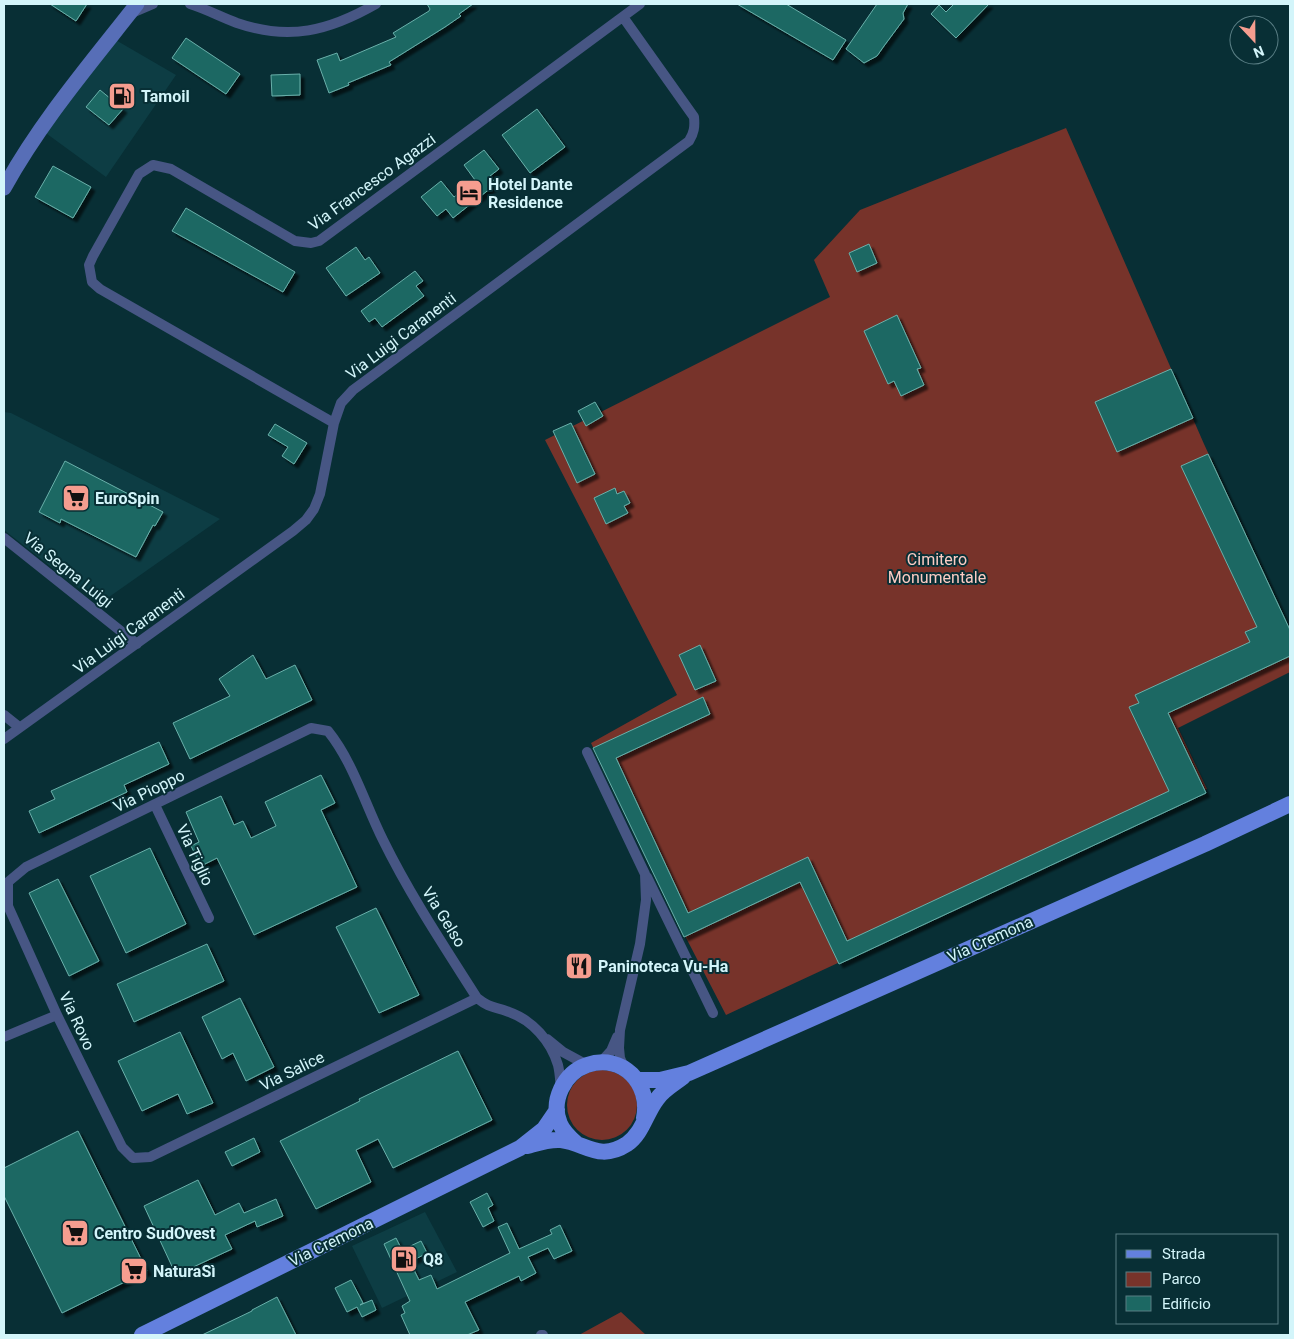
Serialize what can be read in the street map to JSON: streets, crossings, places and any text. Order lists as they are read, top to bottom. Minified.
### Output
{"streets":{"main road":["Via Cremona"],"street":["Via Francesco Agazzi","Via Luigi Caranenti","Via Segna Luigi","Via Pioppo","Via Tiglio","Via Gelso","Via Rovo","Via Salice"]},"crossings":[["Via Francesco Agazzi","Via Luigi Caranenti"],["Via Luigi Caranenti","Via Segna Luigi"],["Via Pioppo","Via Tiglio"],["Via Pioppo","Via Gelso"],["Via Pioppo","Via Rovo"],["Via Gelso","Via Salice"],["Via Rovo","Via Salice"]],"parks":["Cimitero Monumentale"],"places":{"fuel station":["Tamoil","Q8"],"hotel":["Hotel Dante Residence"],"supermarket":["EuroSpin","Centro SudOvest","NaturaSì"],"restaurant":["Paninoteca Vu-Ha"]},"legend":["Strada","Parco","Edificio"],"north":"bottom"}
